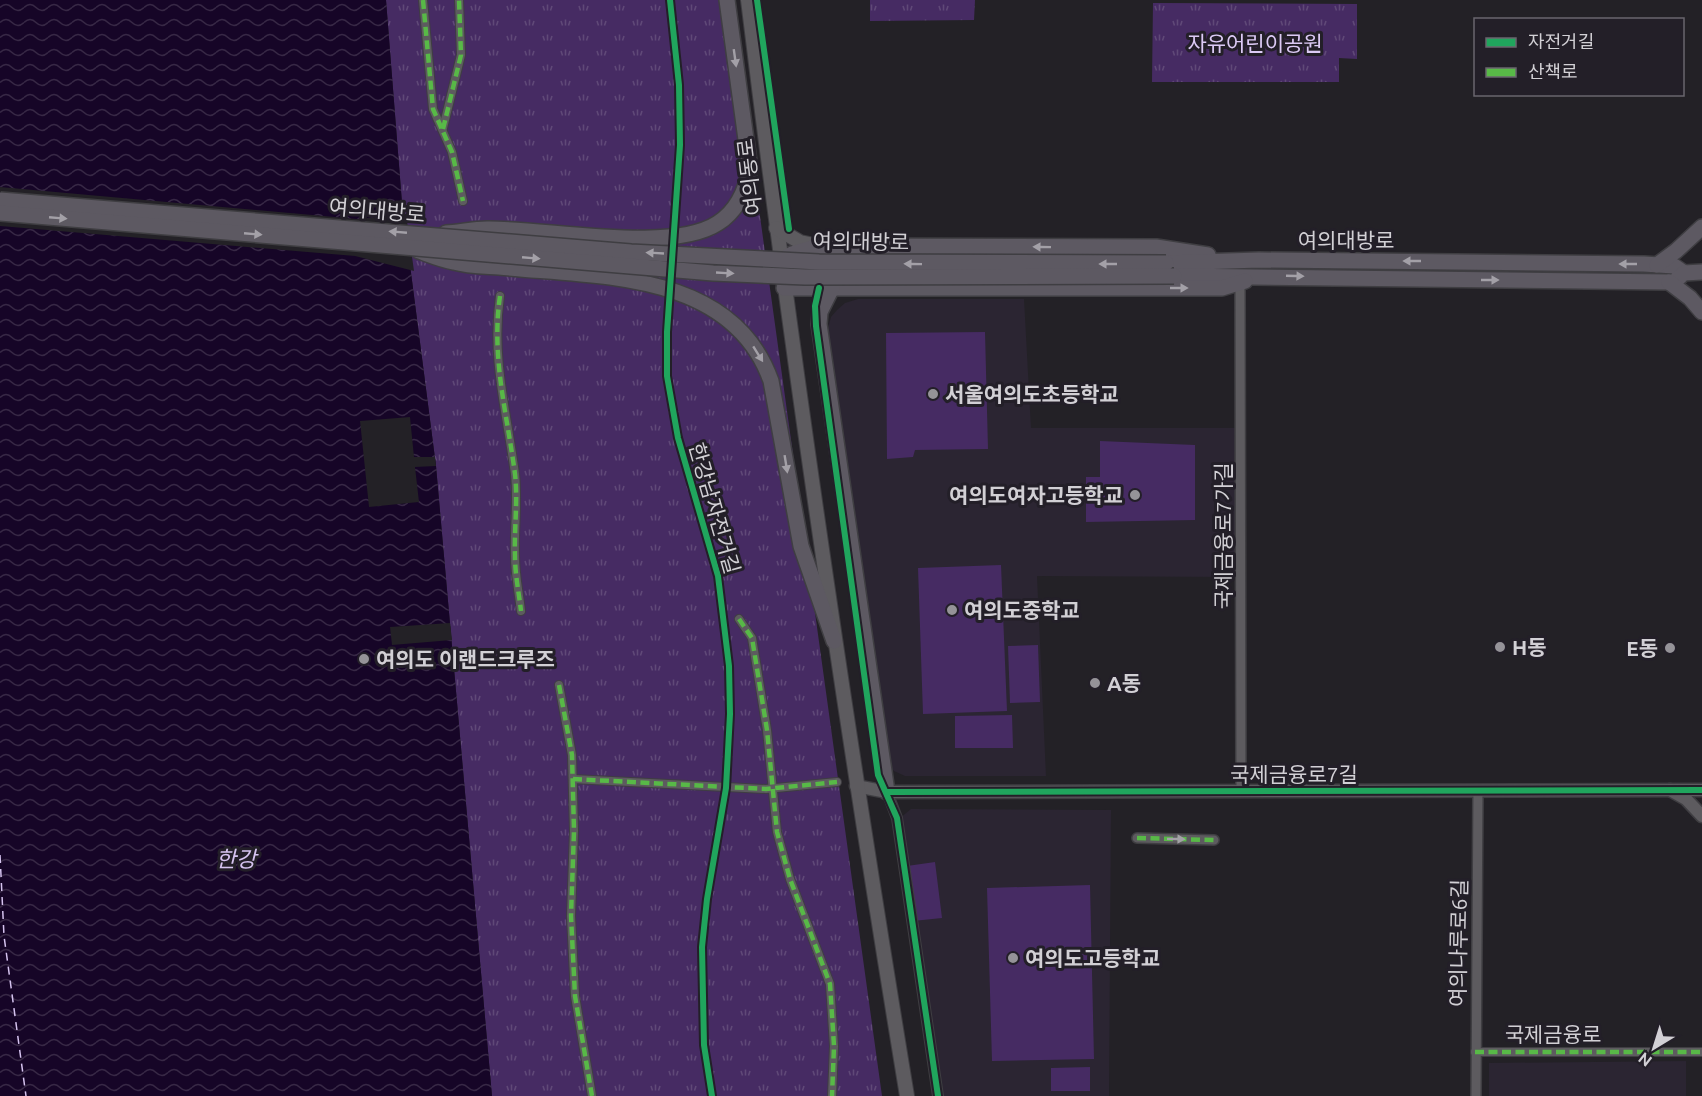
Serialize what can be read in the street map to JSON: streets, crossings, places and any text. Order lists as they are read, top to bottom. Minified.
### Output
{"streets":{"main road":["여의동로","여의대방로"],"street":["국제금융로7가길","국제금융로7길","여의나루로6길","국제금융로"],"cycle path":["한강남자전거길"]},"crossings":[["여의동로","국제금융로7길"],["국제금융로7가길","국제금융로7길"],["국제금융로7길","여의나루로6길"],["여의나루로6길","국제금융로"]],"water":["한강"],"parks":["자유어린이공원"],"places":["서울여의도초등학교","여의도여자고등학교","여의도중학교","H동","E동","여의도 이랜드크루즈","A동","여의도고등학교"],"legend":["자전거길","산책로"],"north":"bottom left"}
